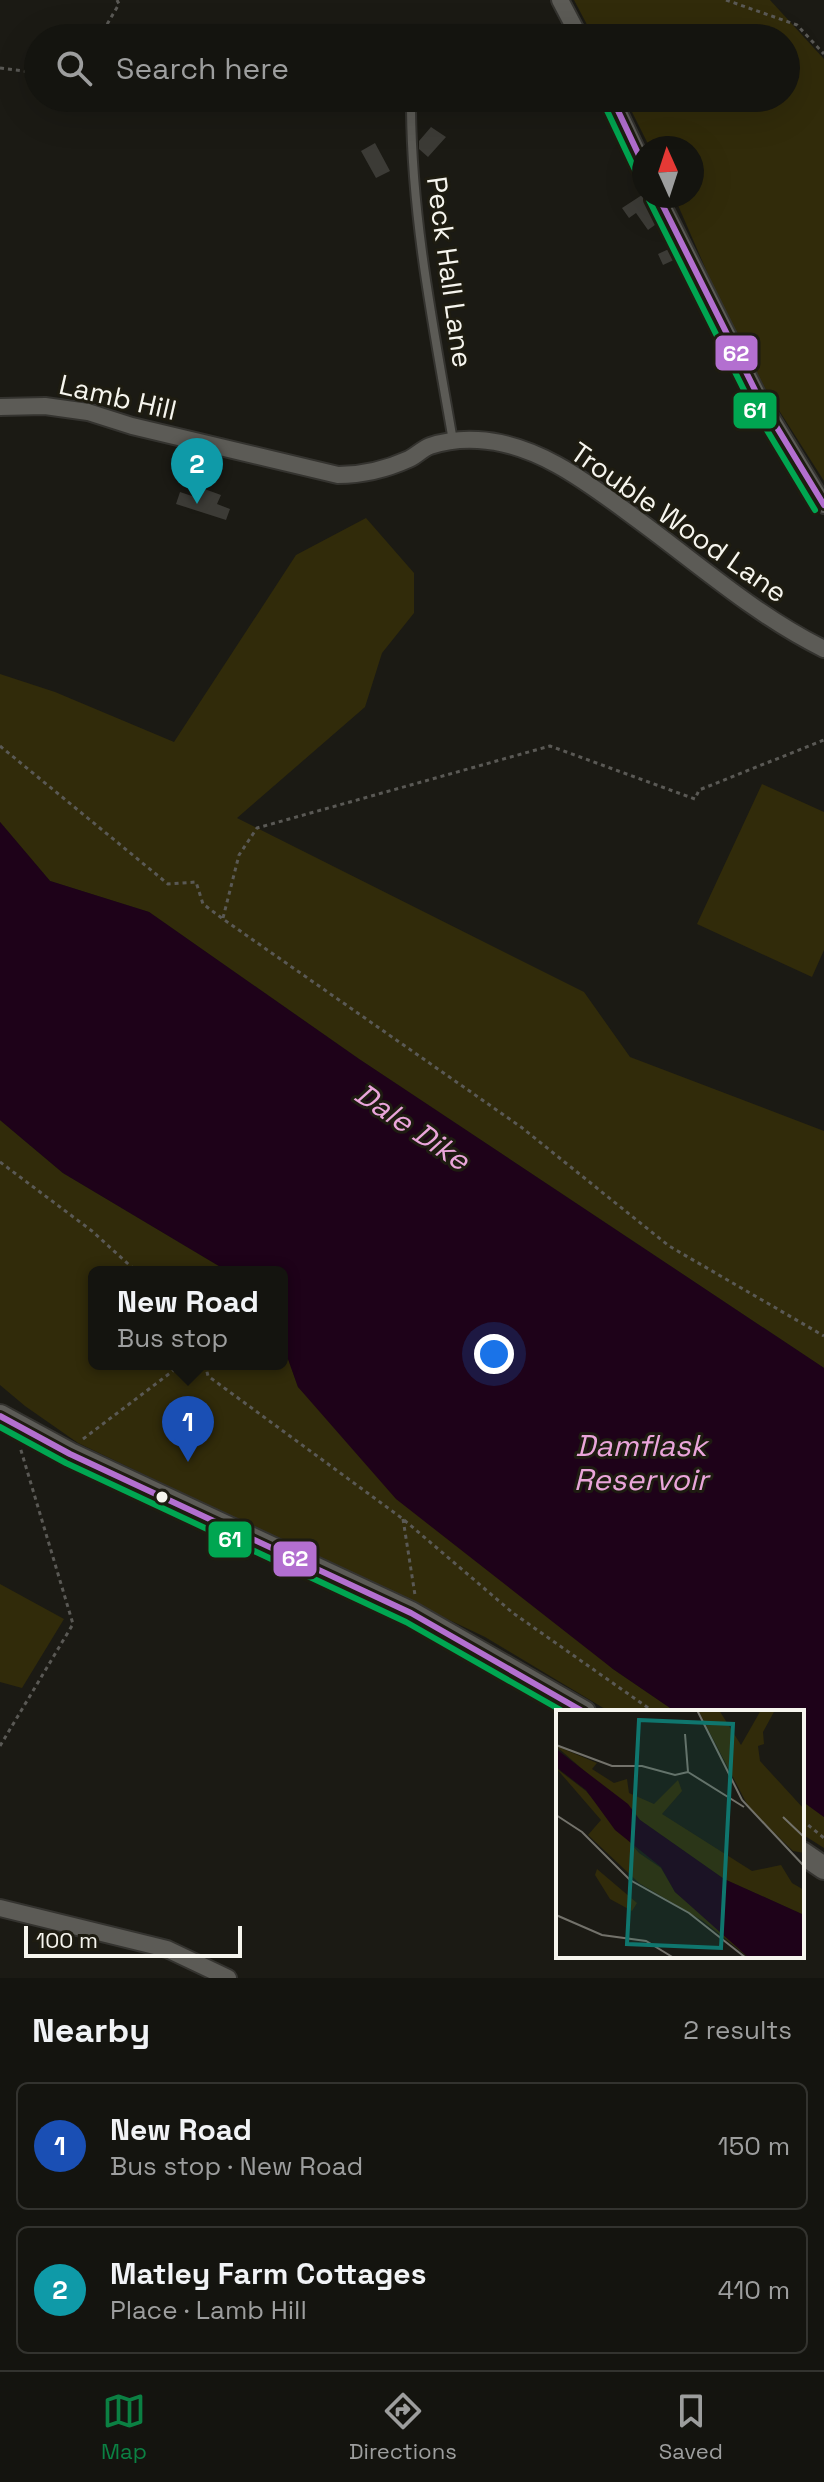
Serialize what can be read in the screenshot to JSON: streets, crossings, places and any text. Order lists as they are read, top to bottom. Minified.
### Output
{"streets":{"street":["Lamb Hill","Trouble Wood Lane"],"lane":["Peck Hall Lane"]},"crossings":[["Peck Hall Lane","Lamb Hill"],["Peck Hall Lane","Trouble Wood Lane"],["Lamb Hill","Trouble Wood Lane"]],"water":["Dale Dike","Damflask Reservoir"],"lines":["transit line 62","transit line 61"],"scale_bar":"100 m","north":"top","page":{"search":"Search here","pins":["2","1"],"popup":["New Road","Bus stop"],"scale":"100 m","heading":["Nearby","2 results"],"list":[{"mark":"1","name":"New Road","note":"Bus stop · New Road","value":"150 m"},{"mark":"2","name":"Matley Farm Cottages","note":"Place · Lamb Hill","value":"410 m"}],"nav":["Map","Directions","Saved"]}}
